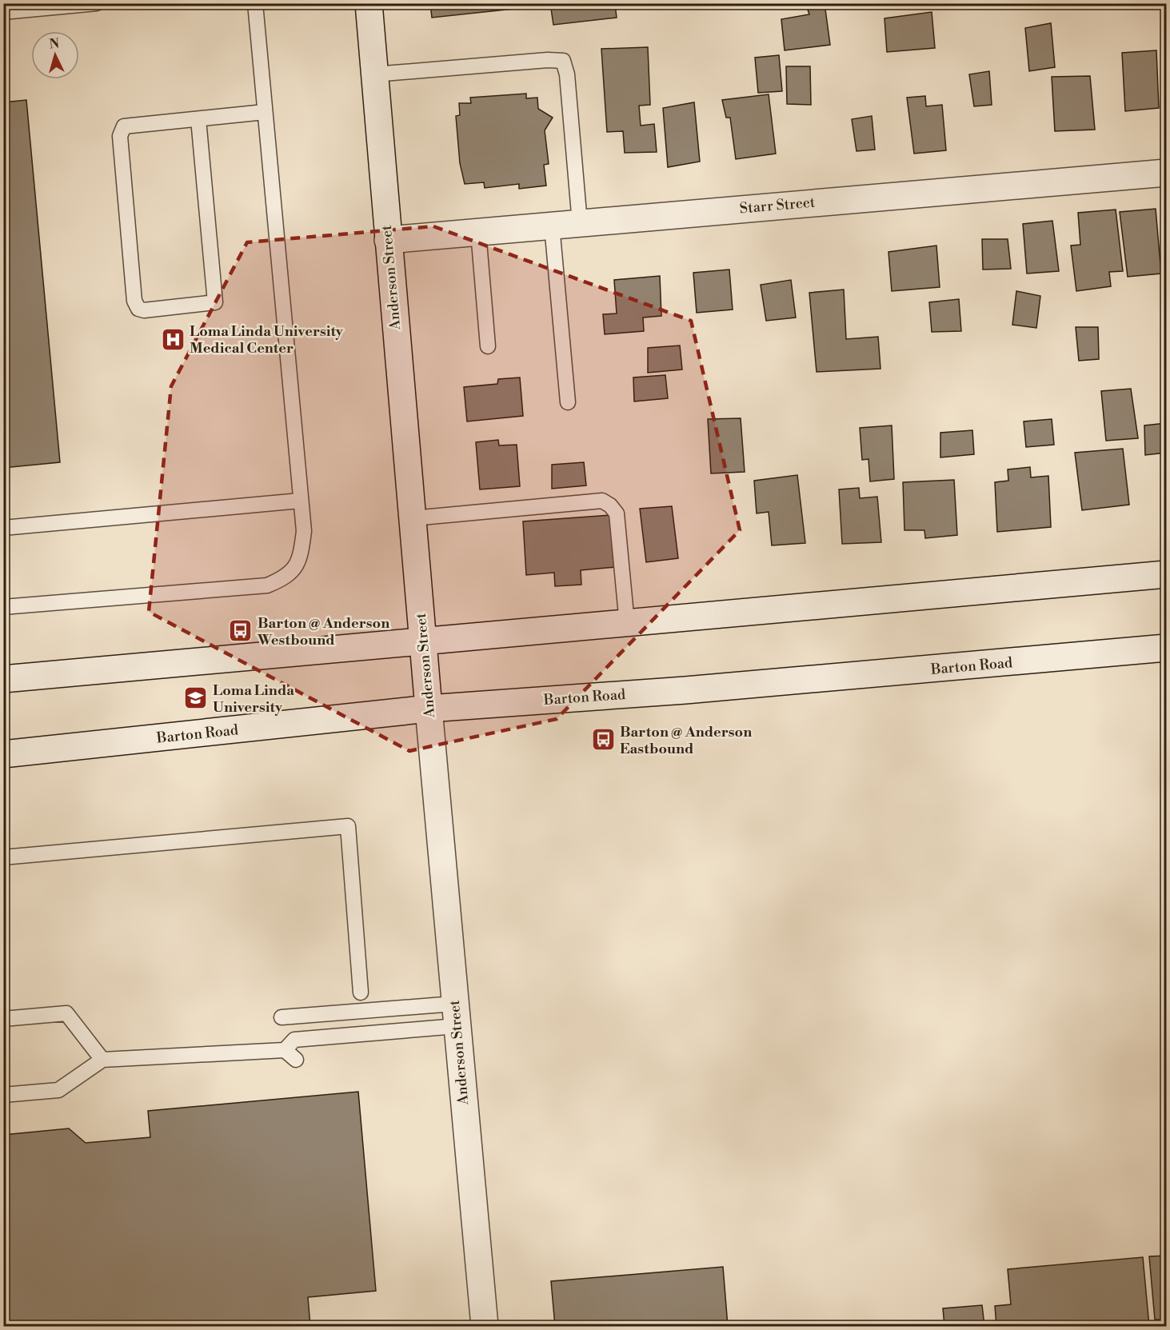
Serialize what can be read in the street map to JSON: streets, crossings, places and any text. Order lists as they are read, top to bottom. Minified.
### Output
{"streets":{"main road":["Starr Street","Anderson Street","Barton Road"]},"crossings":[["Starr Street","Anderson Street"],["Anderson Street","Barton Road"]],"places":{"hospital":["Loma Linda University Medical Center"],"bus stop":["Barton @ Anderson Westbound","Barton @ Anderson Eastbound"],"school or university":["Loma Linda University"]},"north":"top"}
